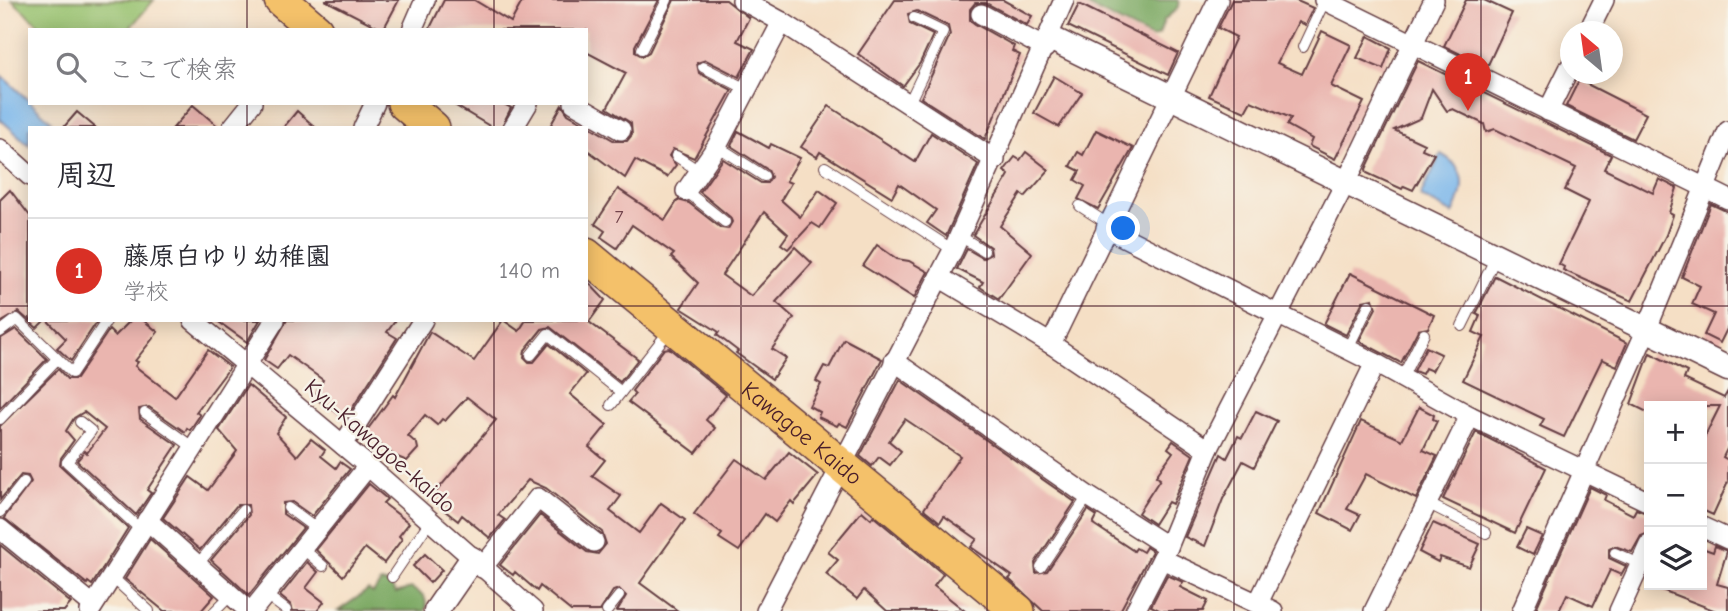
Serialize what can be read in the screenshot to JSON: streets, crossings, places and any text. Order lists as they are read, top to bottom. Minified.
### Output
{"streets":{"highway":["Kawagoe Kaido"],"street":["Kyu-Kawagoe-kaido"]},"house_numbers":["7"],"north":"top left","page":{"search":"ここで検索","pins":"1","heading":"周辺","list":[{"mark":"1","name":"藤原白ゆり幼稚園","note":"学校","value":"140 m"}],"map_buttons":["+","−"]}}
